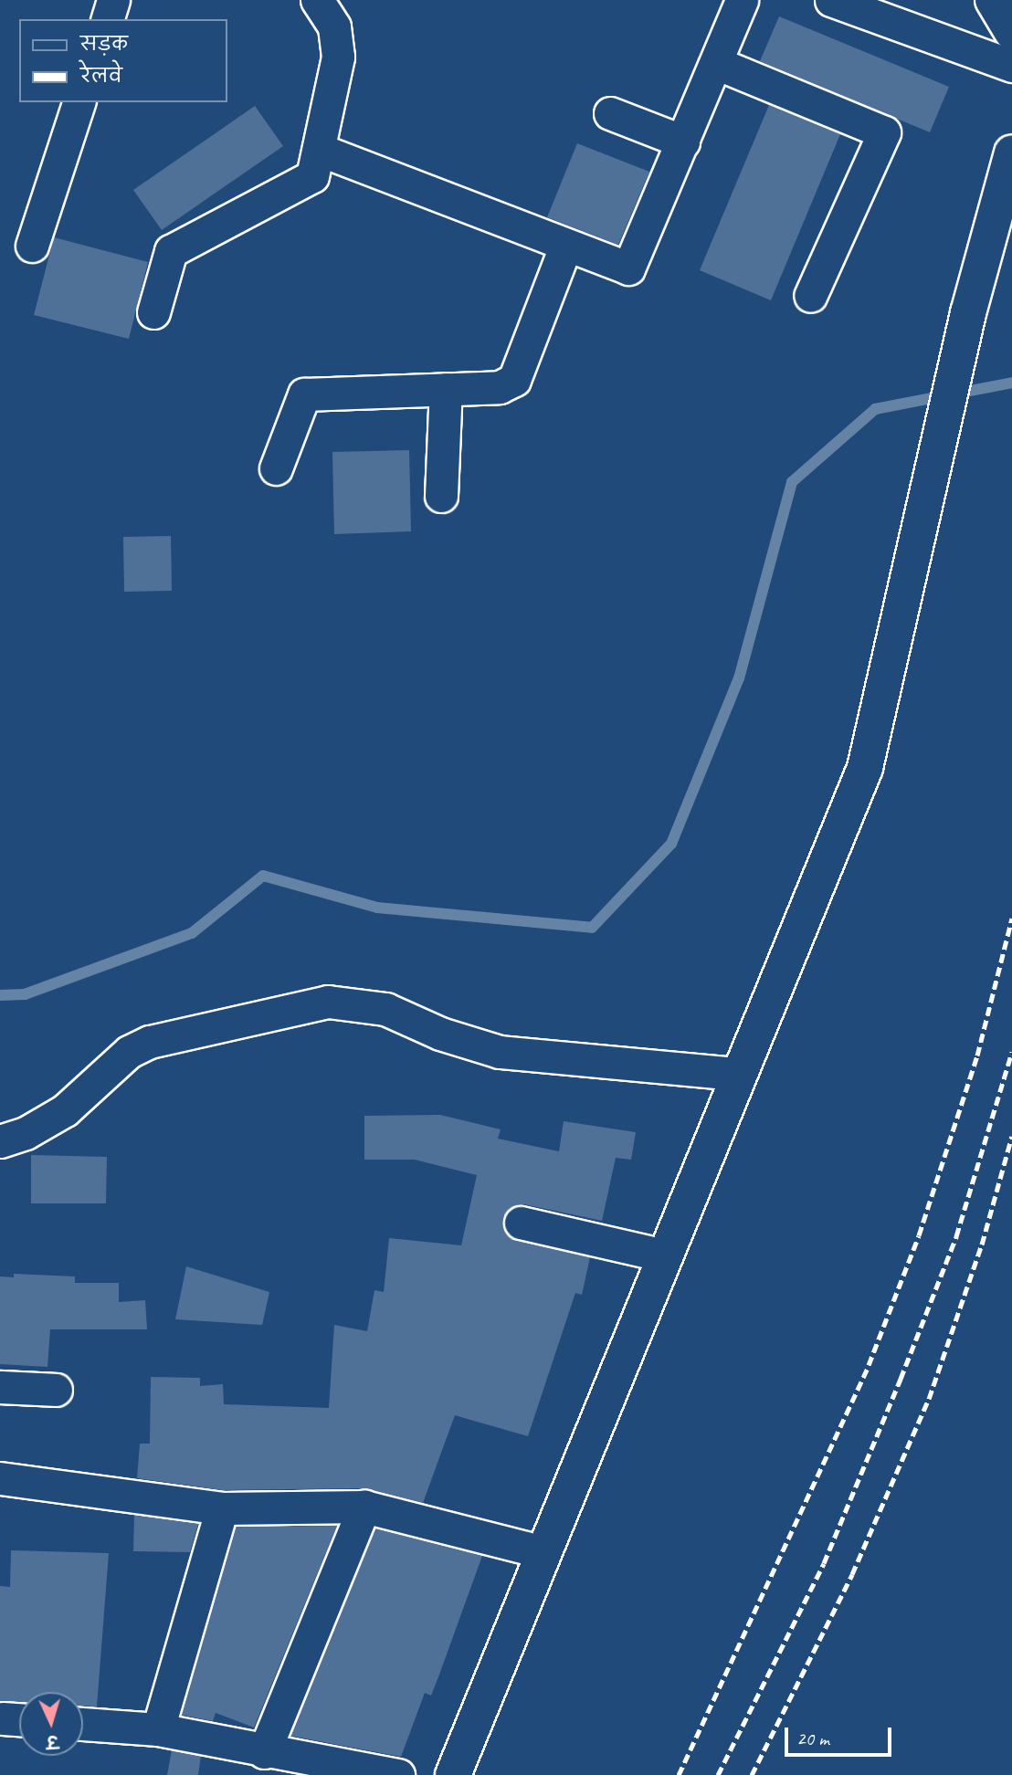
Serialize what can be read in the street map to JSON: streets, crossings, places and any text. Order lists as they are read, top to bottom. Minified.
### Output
{"legend":["सड़क","रेलवे"],"scale_bar":"20 m","north":"bottom"}
